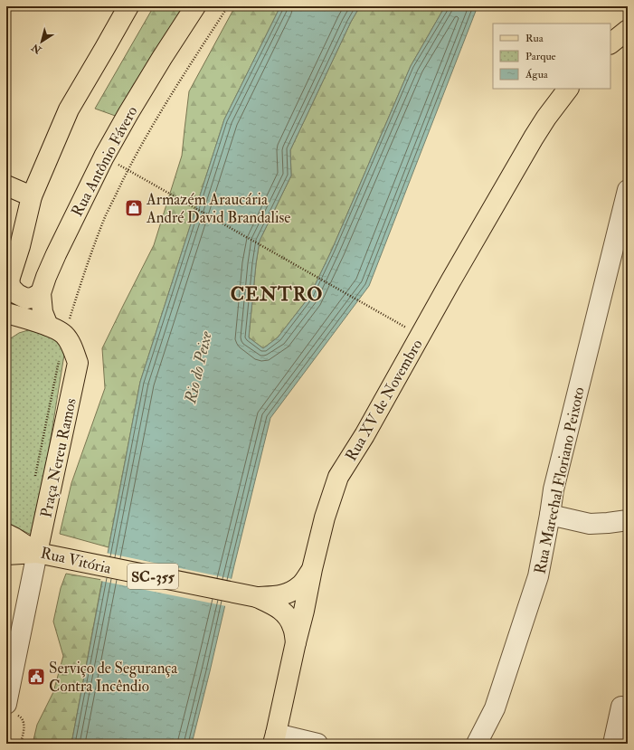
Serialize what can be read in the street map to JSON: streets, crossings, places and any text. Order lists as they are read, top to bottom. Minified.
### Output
{"streets":{"main road":["Rua Antônio Fávero","Rua XV de Novembro","Praça Nereu Ramos","Rua Vitória","SC-355"],"street":["Rua Marechal Floriano Peixoto"]},"crossings":[["Rua XV de Novembro","Rua Vitória"],["Praça Nereu Ramos","Rua Vitória"]],"districts":["CENTRO"],"water":["Rio do Peixe"],"places":{"shop":["Armazém Araucária André David Brandalise"],"public building":["Serviço de Segurança Contra Incêndio"]},"legend":["Rua","Parque","Água"],"north":"bottom left"}
